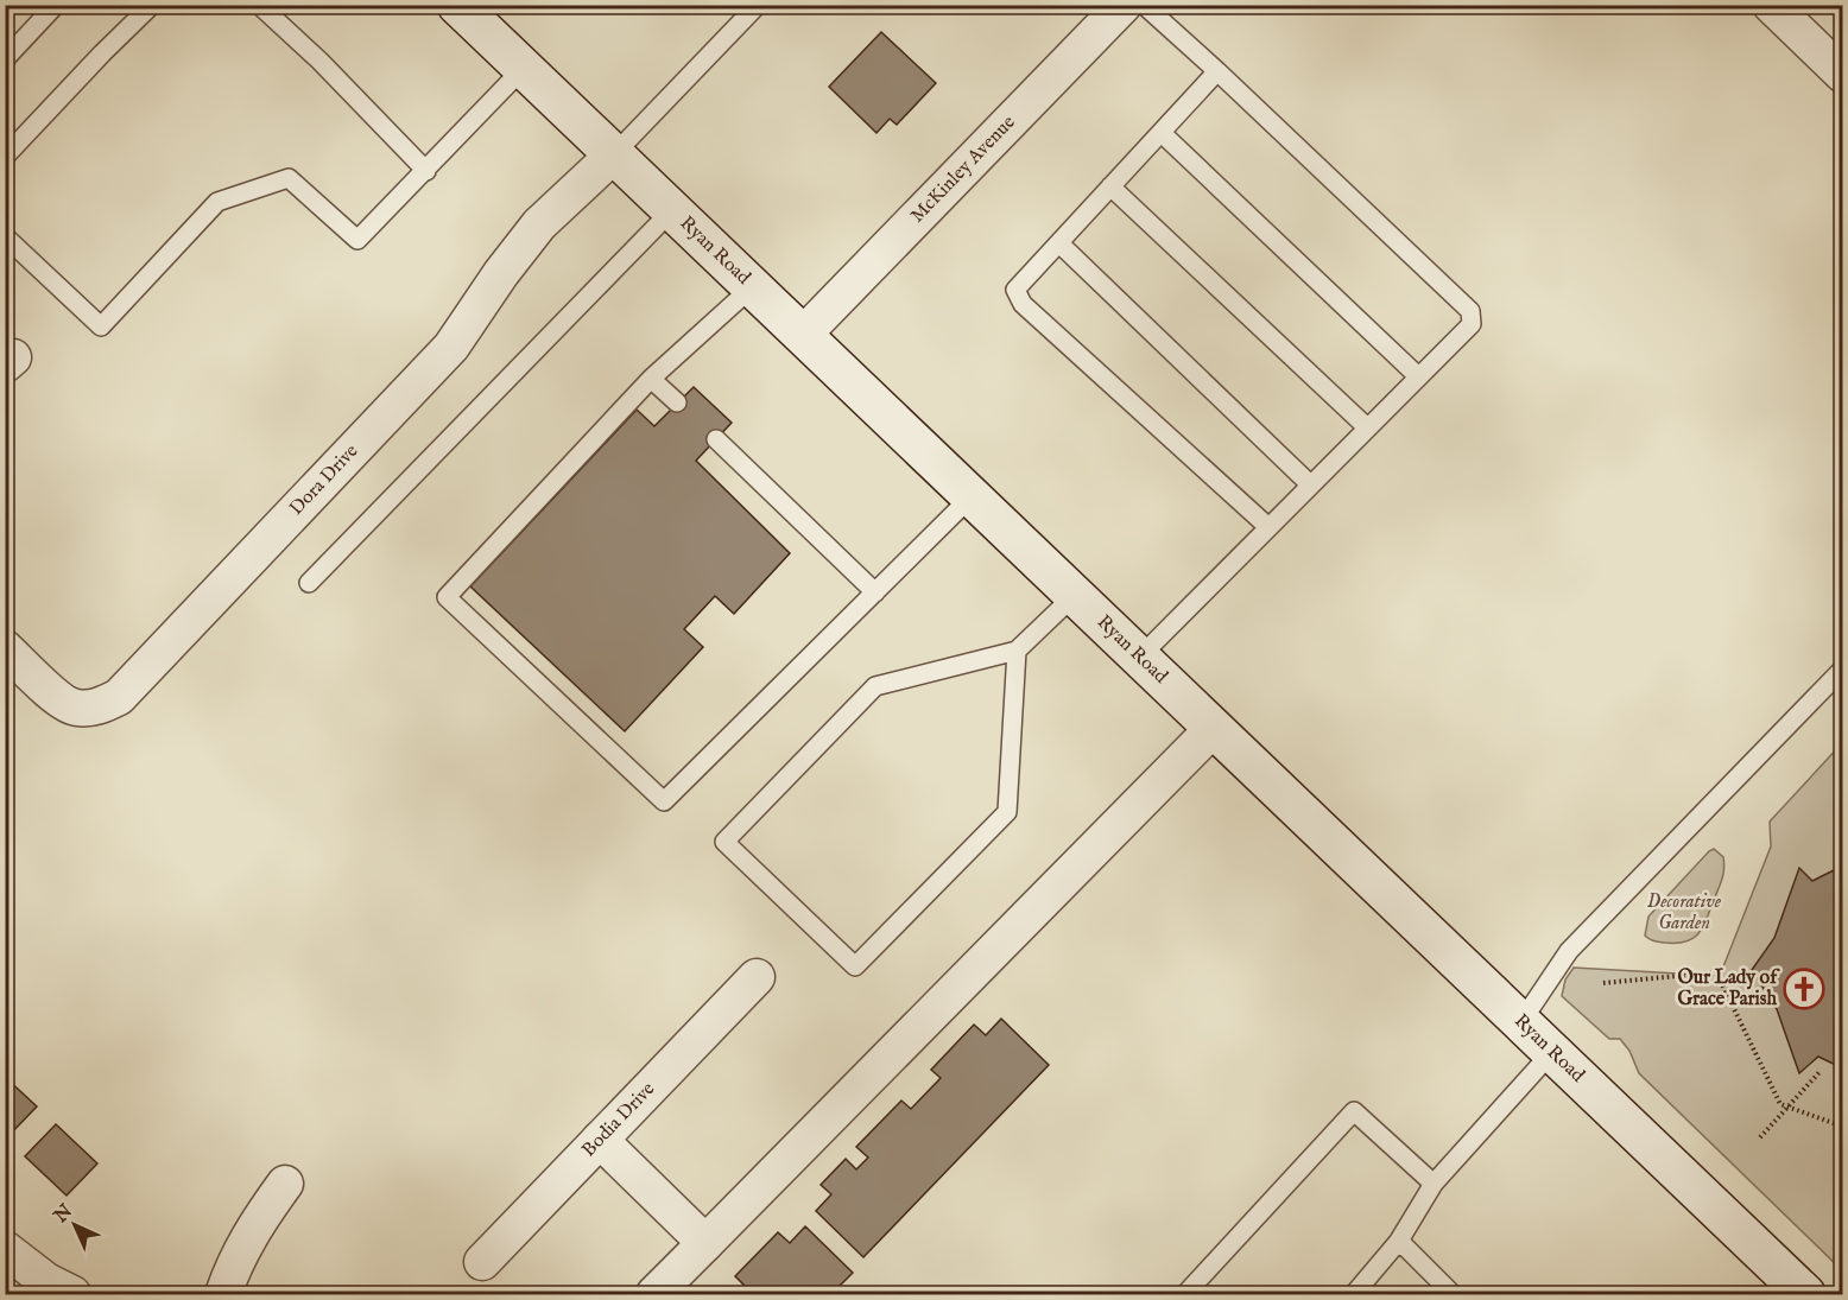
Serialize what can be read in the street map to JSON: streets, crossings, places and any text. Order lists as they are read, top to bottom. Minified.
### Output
{"streets":{"main road":["Ryan Road"],"street":["McKinley Avenue","Dora Drive","Bodia Drive"]},"crossings":[["McKinley Avenue","Ryan Road"],["Ryan Road","Dora Drive"]],"parks":["Decorative Garden"],"places":{"church":["Our Lady of Grace Parish"]},"north":"top left"}
